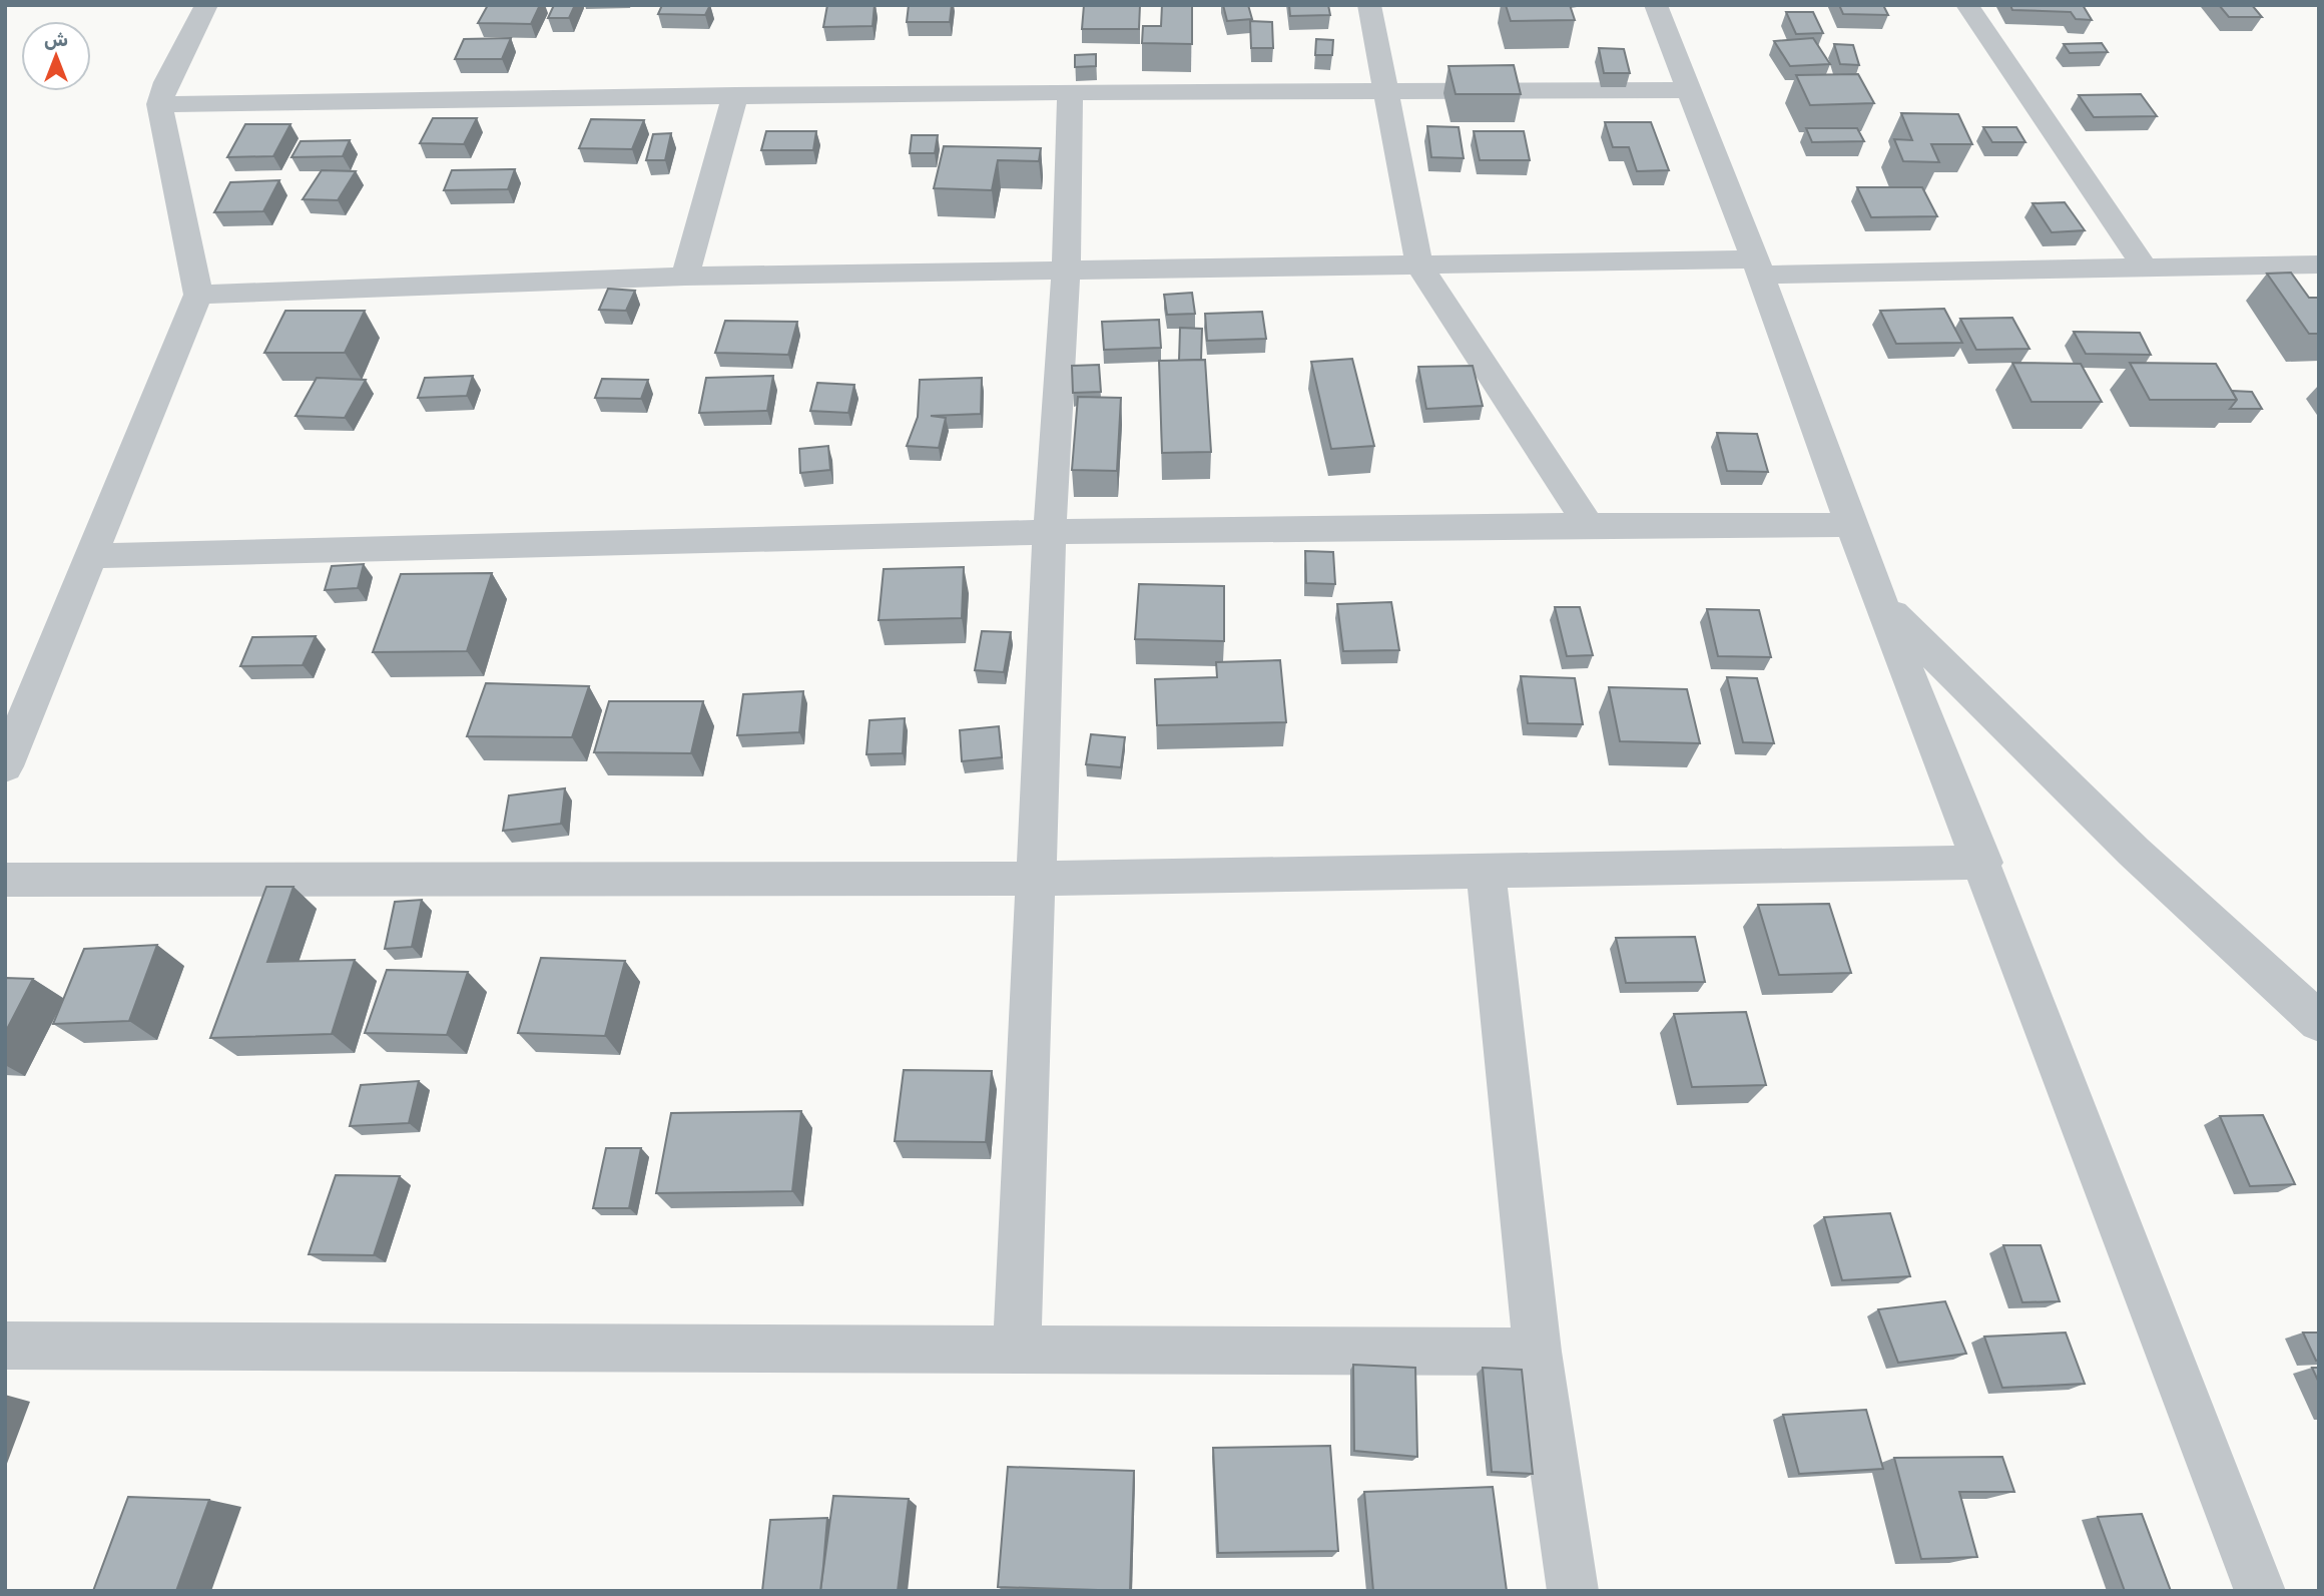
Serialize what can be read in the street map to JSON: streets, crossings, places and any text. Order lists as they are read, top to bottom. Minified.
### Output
{"north":"top"}
